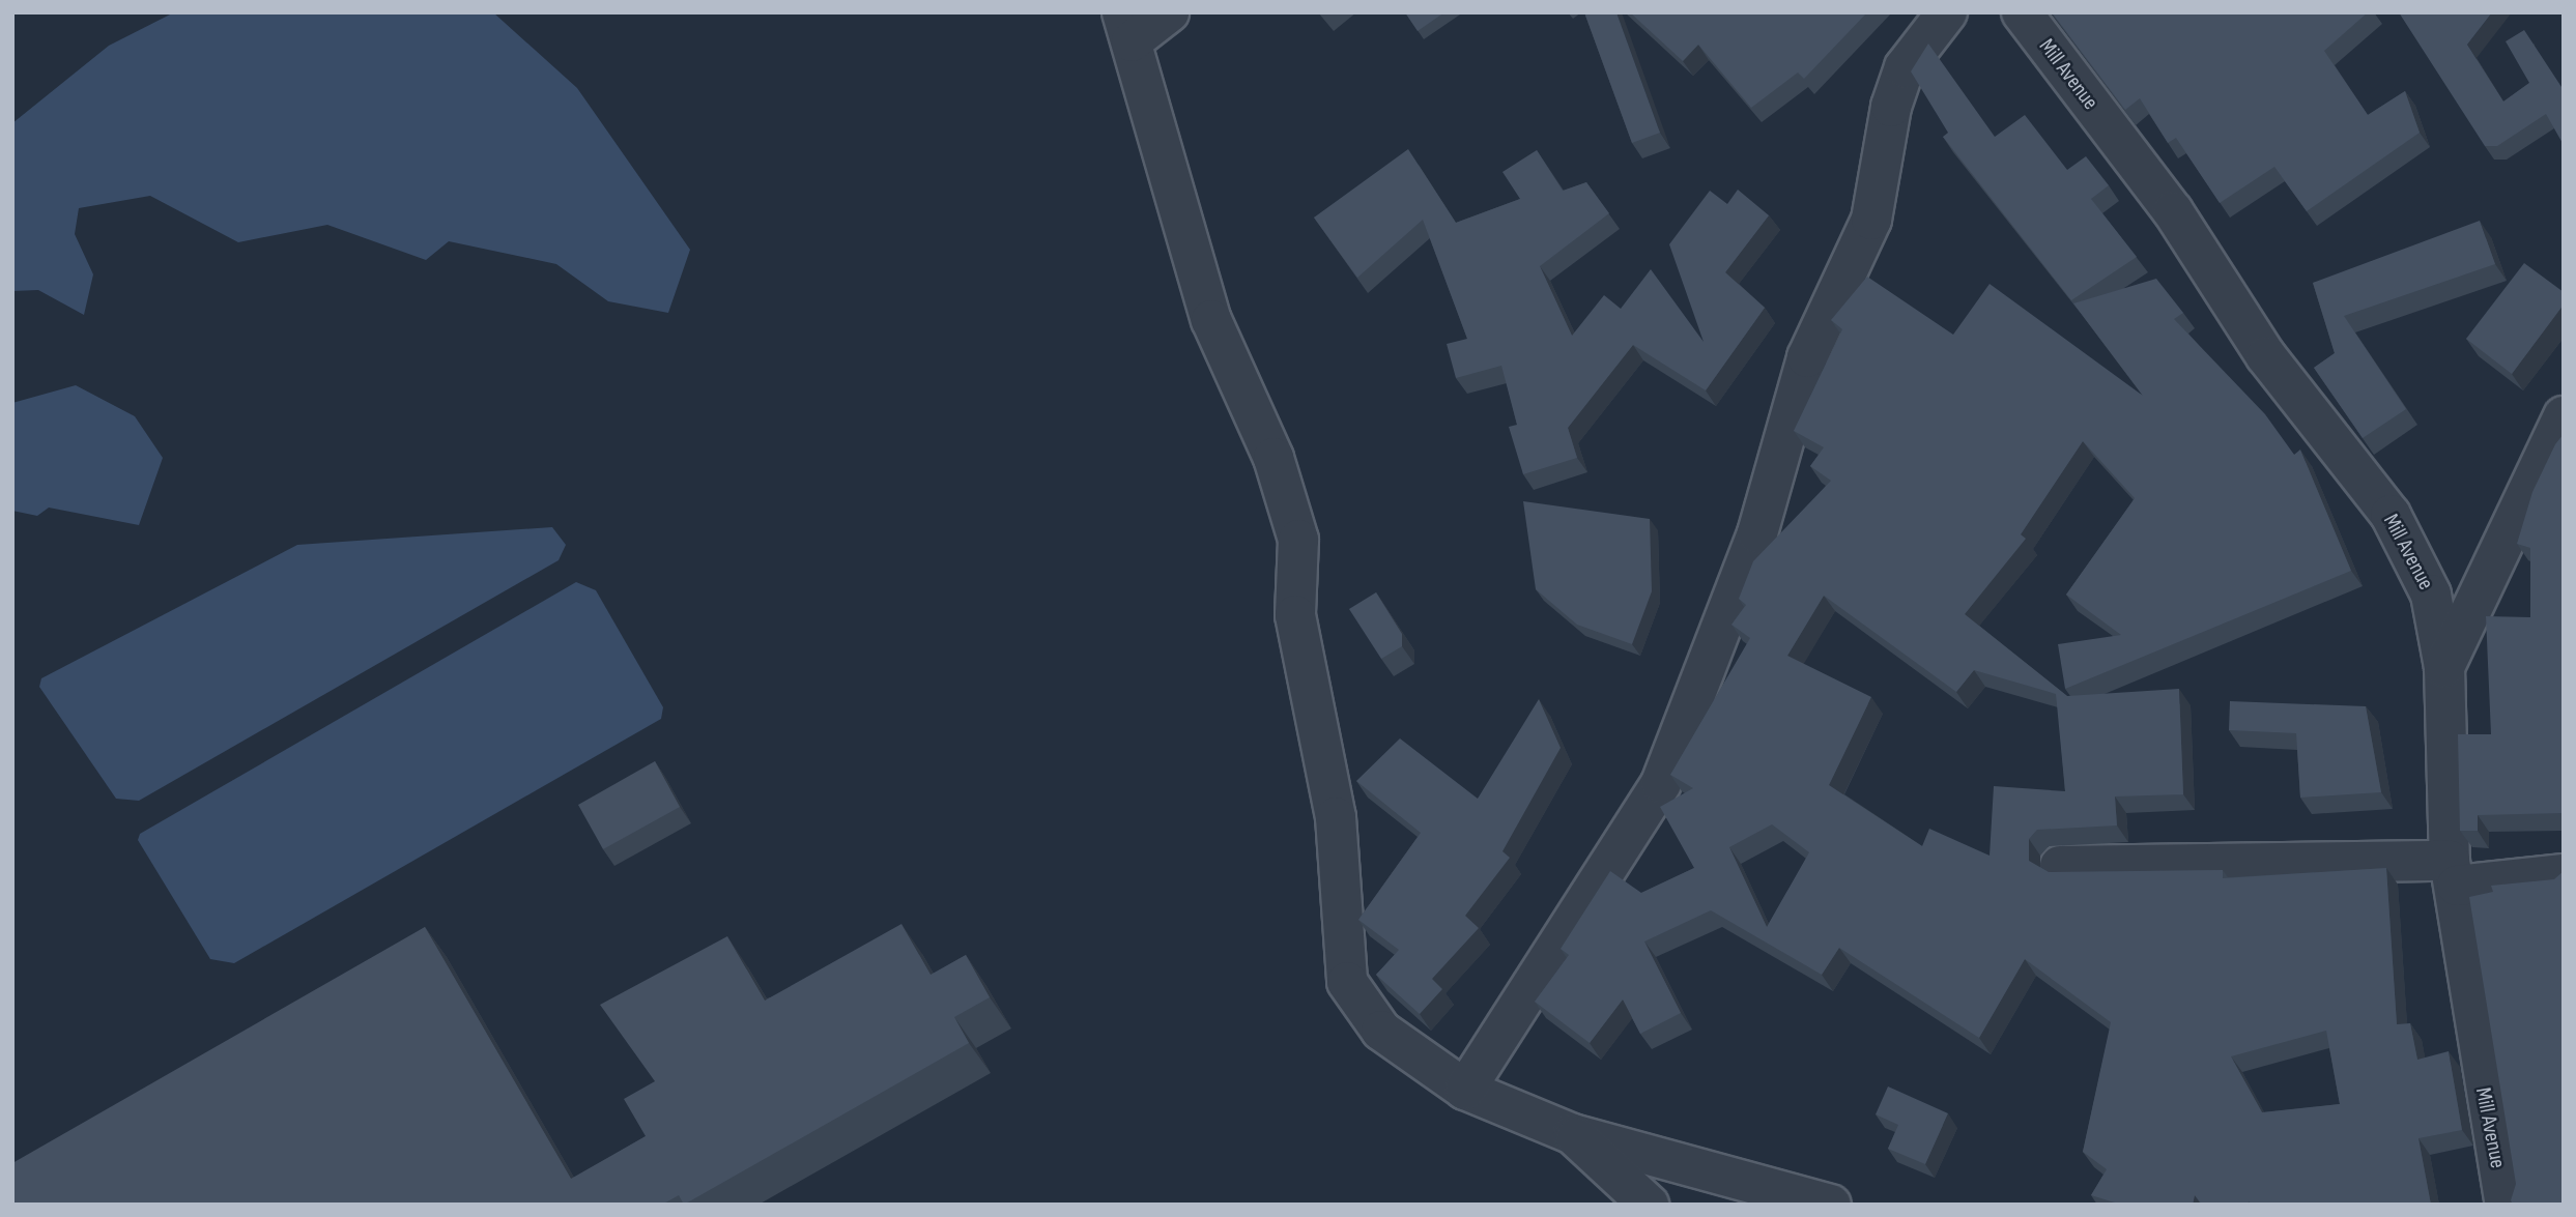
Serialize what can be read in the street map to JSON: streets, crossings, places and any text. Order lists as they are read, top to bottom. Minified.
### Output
{"streets":{"street":["Mill Avenue"]}}
